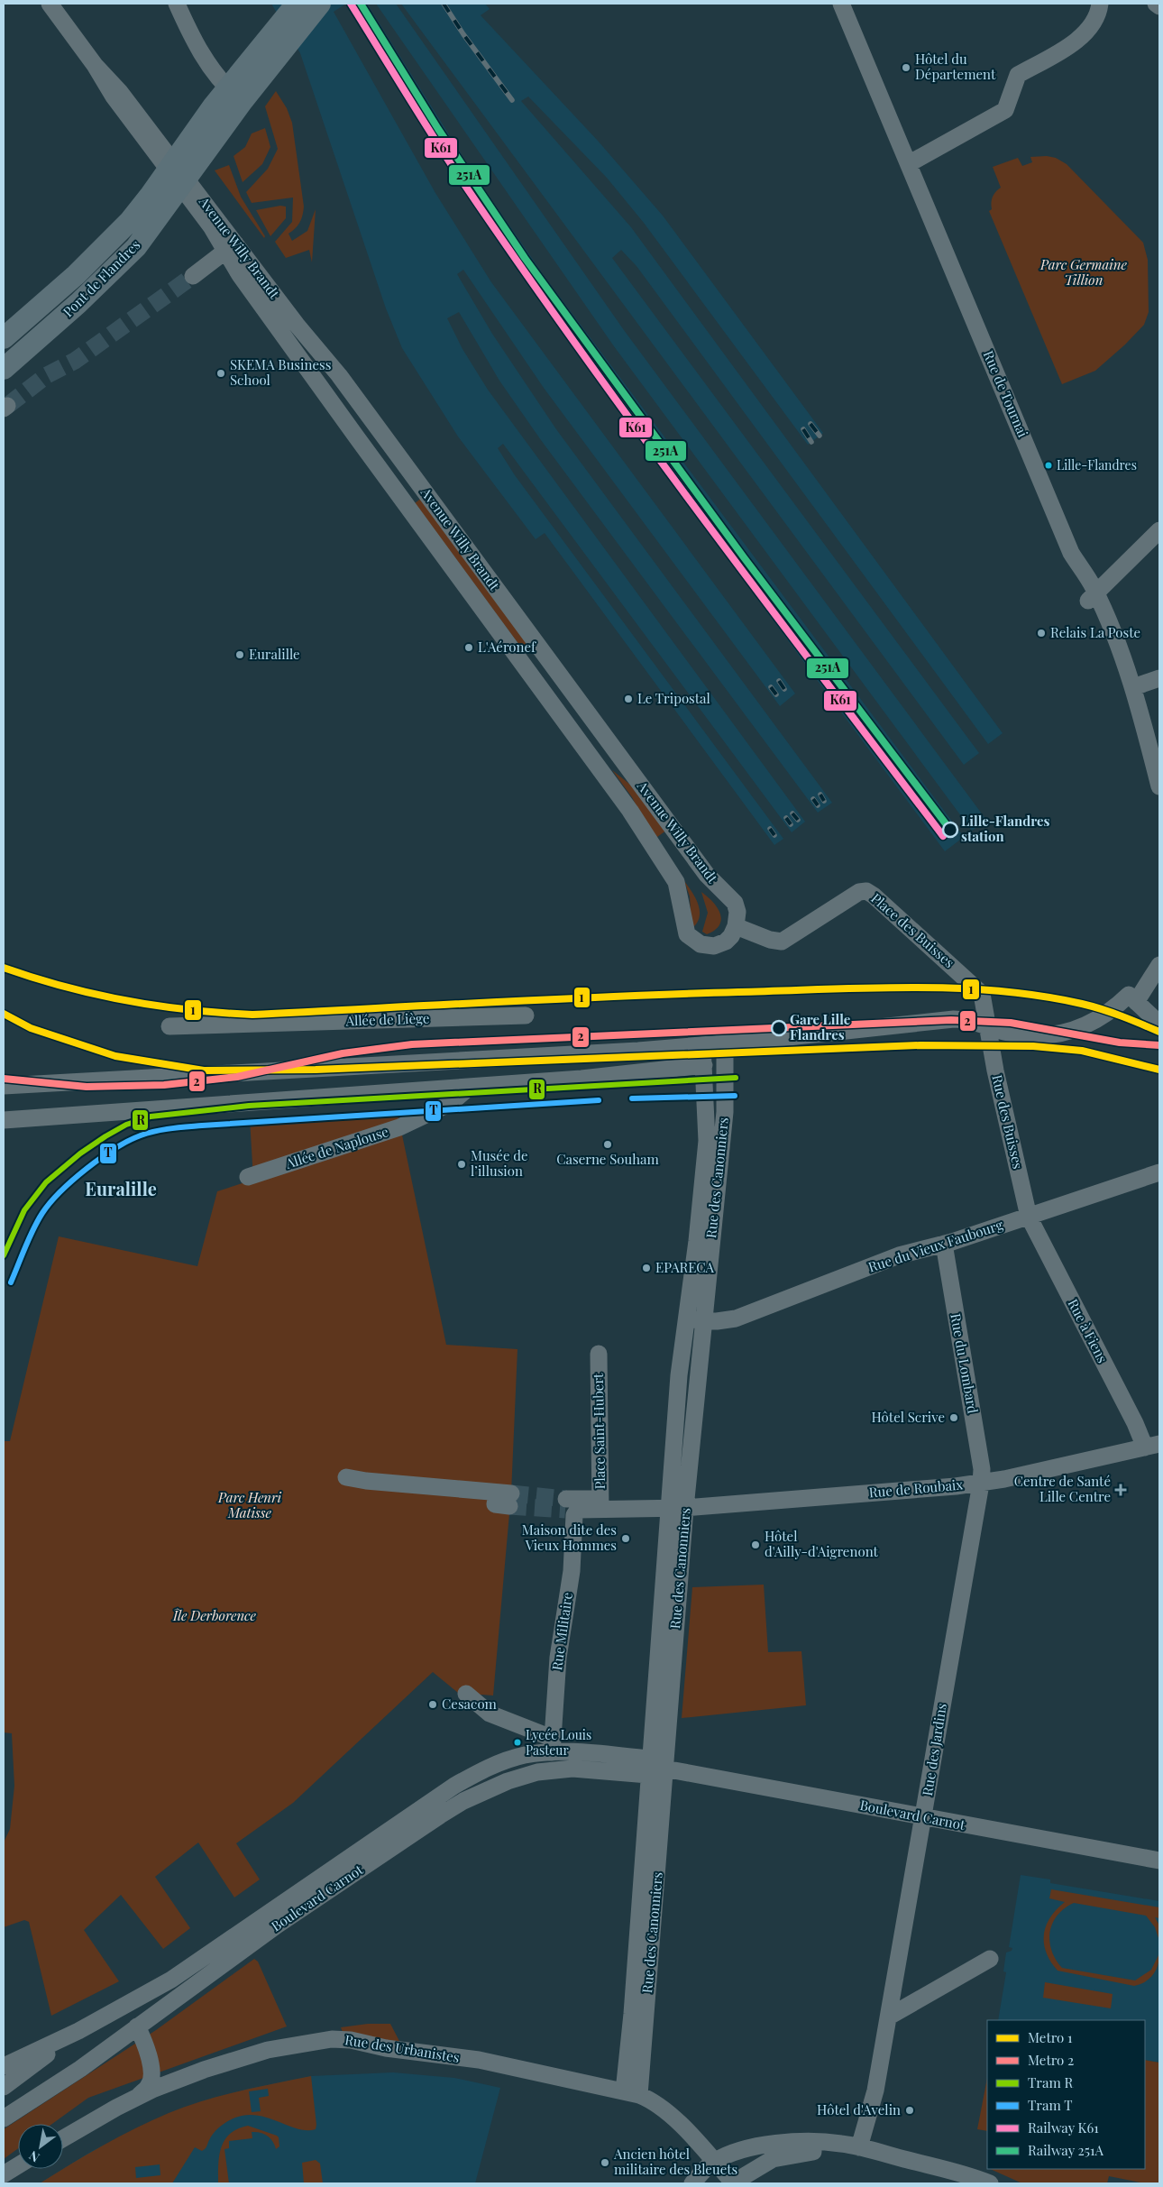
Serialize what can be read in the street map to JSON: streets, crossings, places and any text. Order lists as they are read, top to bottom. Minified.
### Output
{"streets":{"main road":["Pont de Flandres"],"street":["Avenue Willy Brandt","Rue de Tournai","Place des Buisses","Allée de Liège","Rue des Buisses","Allée de Naplouse","Rue des Canonniers","Rue du Vieux Faubourg","Rue à Fiens","Rue du Lombard","Place Saint-Hubert","Rue de Roubaix","Rue Militaire","Rue des Jardins","Boulevard Carnot","Rue des Urbanistes"]},"crossings":[["Avenue Willy Brandt","Place des Buisses"],["Place des Buisses","Rue des Buisses"],["Rue des Buisses","Rue du Vieux Faubourg"],["Rue des Buisses","Rue à Fiens"],["Rue des Canonniers","Rue du Vieux Faubourg"],["Rue des Canonniers","Place Saint-Hubert"],["Rue des Canonniers","Rue de Roubaix"],["Rue des Canonniers","Boulevard Carnot"],["Rue des Canonniers","Rue des Urbanistes"],["Rue du Vieux Faubourg","Rue à Fiens"],["Rue du Vieux Faubourg","Rue du Lombard"],["Rue à Fiens","Rue de Roubaix"],["Rue du Lombard","Rue de Roubaix"],["Rue du Lombard","Rue des Jardins"],["Place Saint-Hubert","Rue de Roubaix"],["Place Saint-Hubert","Rue Militaire"],["Rue de Roubaix","Rue des Jardins"],["Rue Militaire","Boulevard Carnot"],["Rue des Jardins","Boulevard Carnot"]],"districts":["Euralille"],"parks":["Parc Germaine Tillion","Parc Henri Matisse","Île Derborence"],"places":{"other":["Hôtel du Département","SKEMA Business School","Lille-Flandres","Relais La Poste","L'Aéronef","Euralille","Le Tripostal","Lille-Flandres station","Gare Lille Flandres","Caserne Souham","Musée de l’illusion","EPARECA","Hôtel Scrive","Maison dite des Vieux Hommes","Hôtel d'Ailly-d'Aigrenont","Cesacom","Lycée Louis Pasteur","Hôtel d'Avelin","Ancien hôtel militaire des Bleuets"],"health":["Centre de Santé Lille Centre"]},"lines":["rail line K61","rail line 251A","metro line 1","metro line 2","tram line R","tram line T"],"legend":["Metro 1","Metro 2","Tram R","Tram T","Railway K61","Railway 251A"],"north":"bottom left"}
